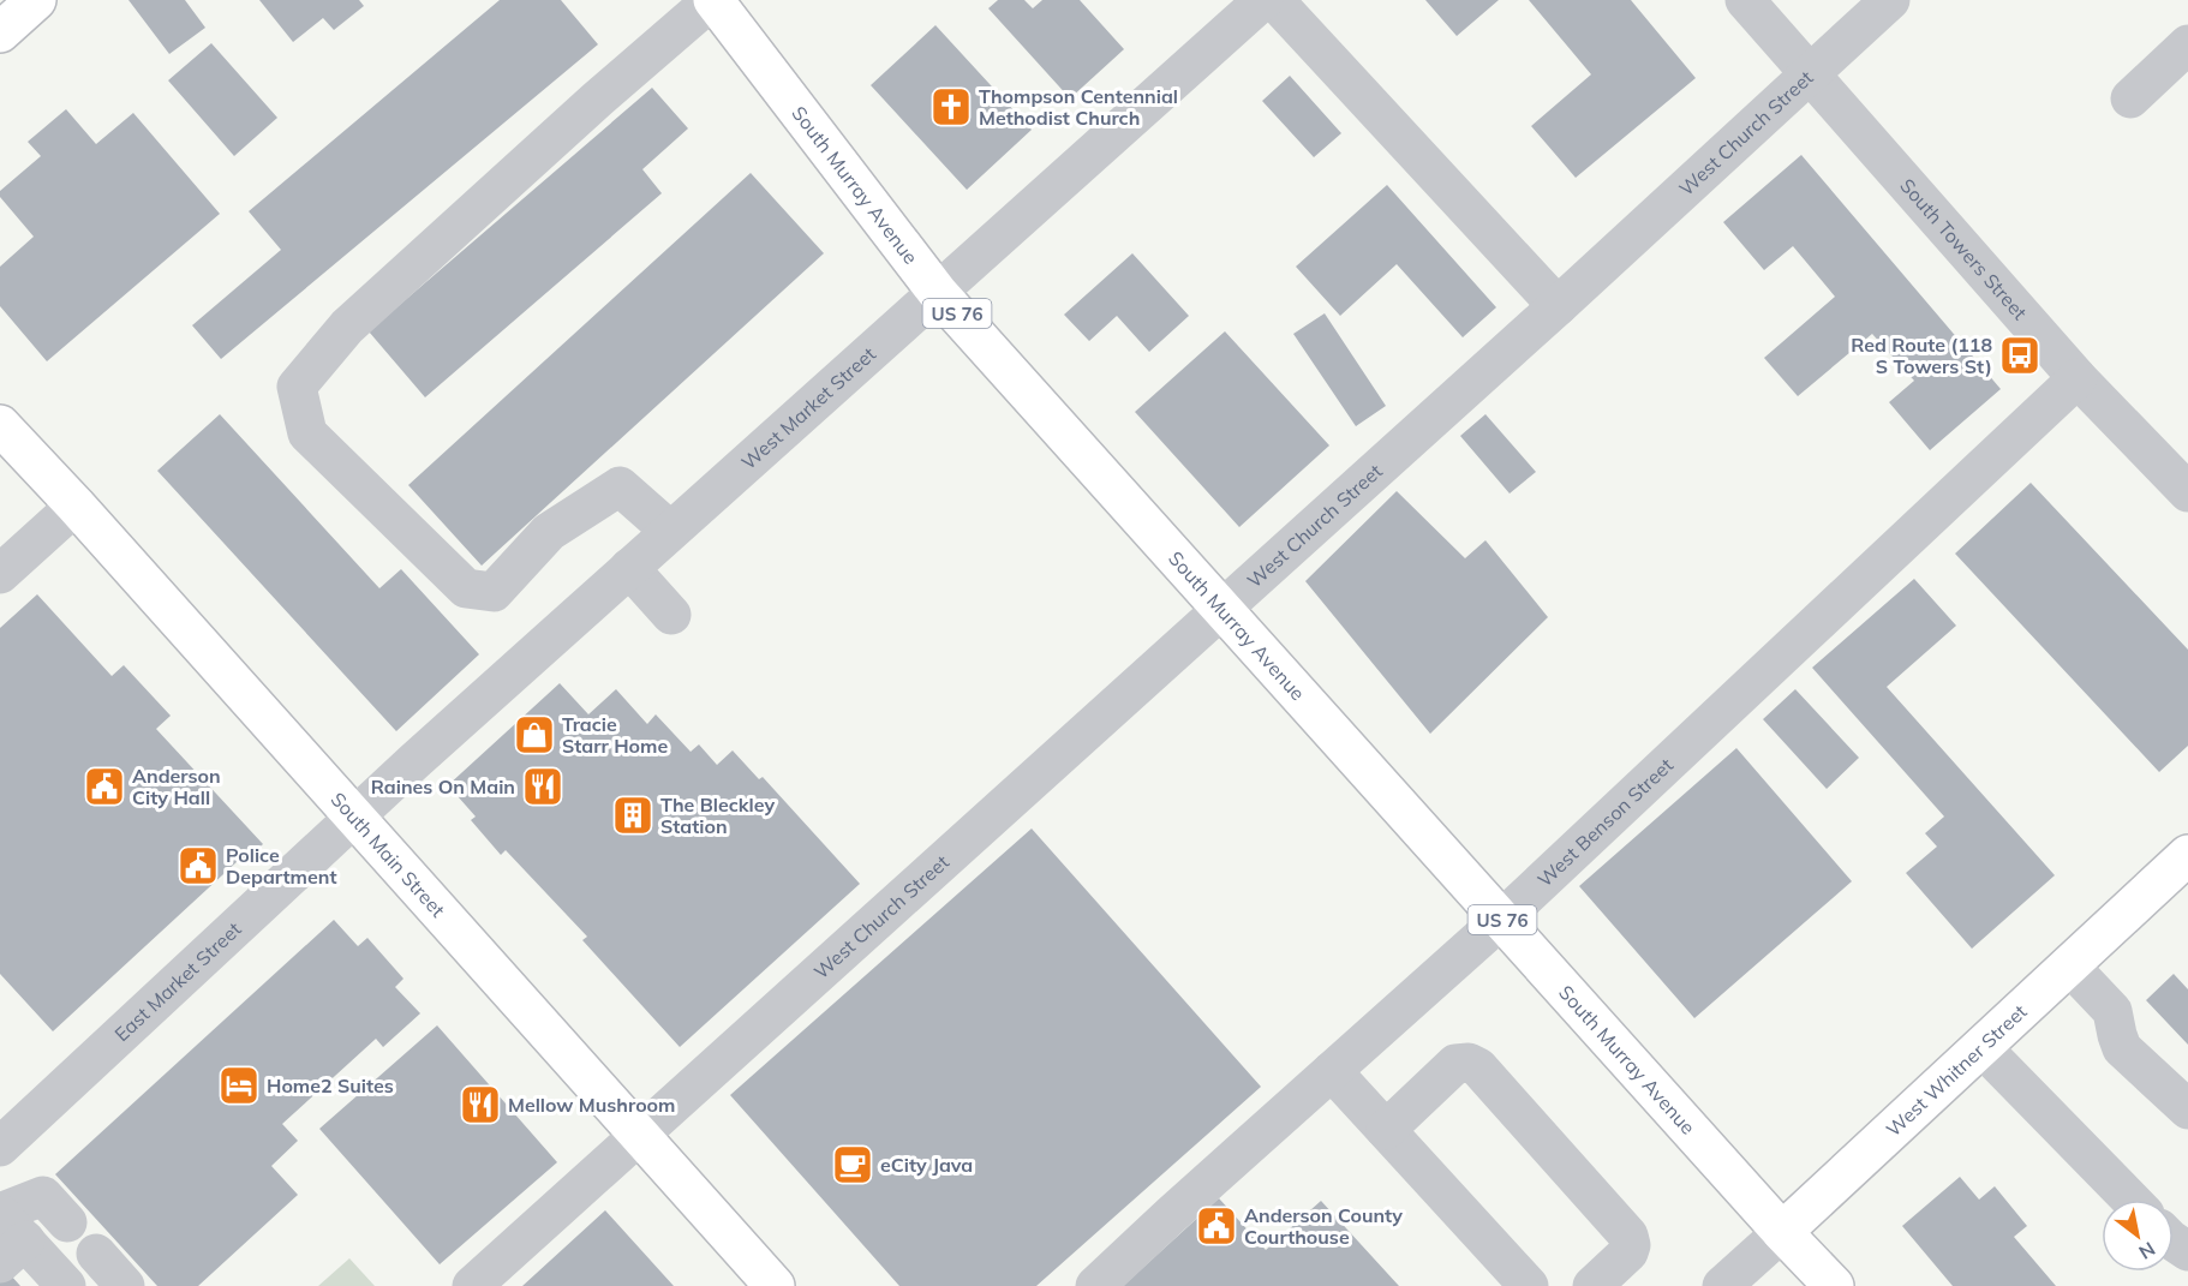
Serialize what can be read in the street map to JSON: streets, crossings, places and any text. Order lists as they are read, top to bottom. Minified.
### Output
{"streets":{"main road":["South Murray Avenue","US 76","South Main Street","West Whitner Street"],"street":["West Church Street","South Towers Street","West Market Street","West Benson Street","East Market Street"]},"crossings":[["West Church Street","South Murray Avenue"],["West Church Street","South Towers Street"],["West Church Street","South Main Street"],["South Murray Avenue","US 76"],["South Murray Avenue","West Market Street"],["South Murray Avenue","West Benson Street"],["South Murray Avenue","West Whitner Street"],["South Towers Street","West Benson Street"],["US 76","West Whitner Street"],["West Market Street","South Main Street"],["West Market Street","East Market Street"],["South Main Street","East Market Street"]],"places":{"church":["Thompson Centennial Methodist Church"],"bus stop":["Red Route (118 S Towers St)"],"shop":["Tracie Starr Home"],"public building":["Anderson City Hall","Police Department","Anderson County Courthouse"],"restaurant":["Raines On Main","Mellow Mushroom"],"building":["The Bleckley Station"],"hotel":["Home2 Suites"],"cafe":["eCity Java"]},"north":"bottom right"}
